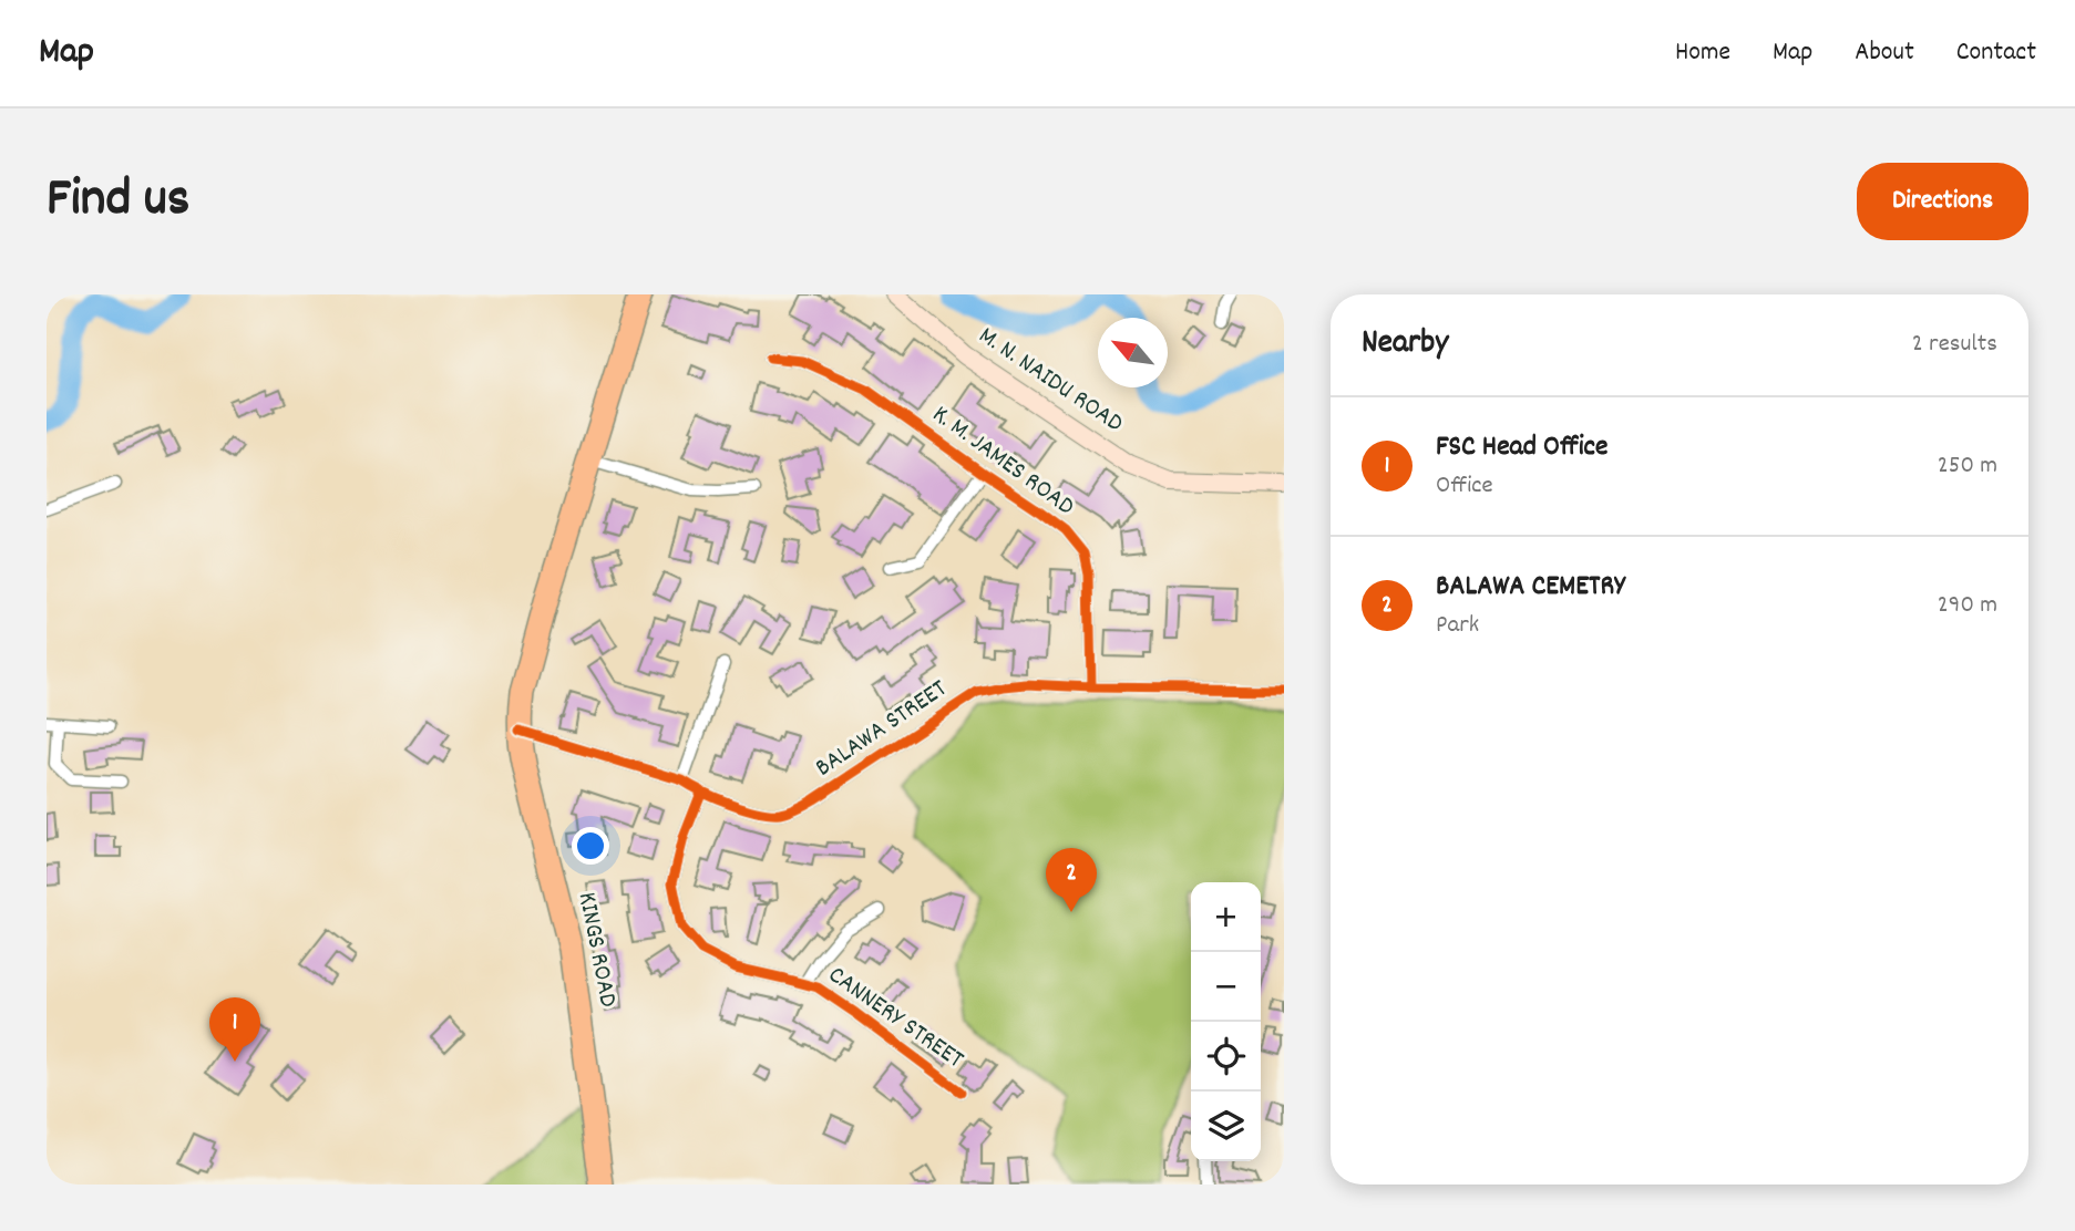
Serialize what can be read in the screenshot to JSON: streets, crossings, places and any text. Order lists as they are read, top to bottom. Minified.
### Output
{"streets":{"highway":["KINGS ROAD"],"main road":["M. N. NAIDU ROAD"],"street":["K. M. JAMES ROAD","BALAWA STREET","CANNERY STREET"]},"crossings":[["K. M. JAMES ROAD","BALAWA STREET"],["BALAWA STREET","KINGS ROAD"],["BALAWA STREET","CANNERY STREET"]],"north":"top left","page":{"header":"Map","nav":["Home","Map","About","Contact"],"title":"Find us","buttons":"Directions","heading":["Nearby","2 results"],"list":[{"mark":"1","name":"FSC Head Office","note":"Office","value":"250 m"},{"mark":"2","name":"BALAWA CEMETRY","note":"Park","value":"290 m"}],"pins":["2","1"],"map_buttons":["+","−"]}}
